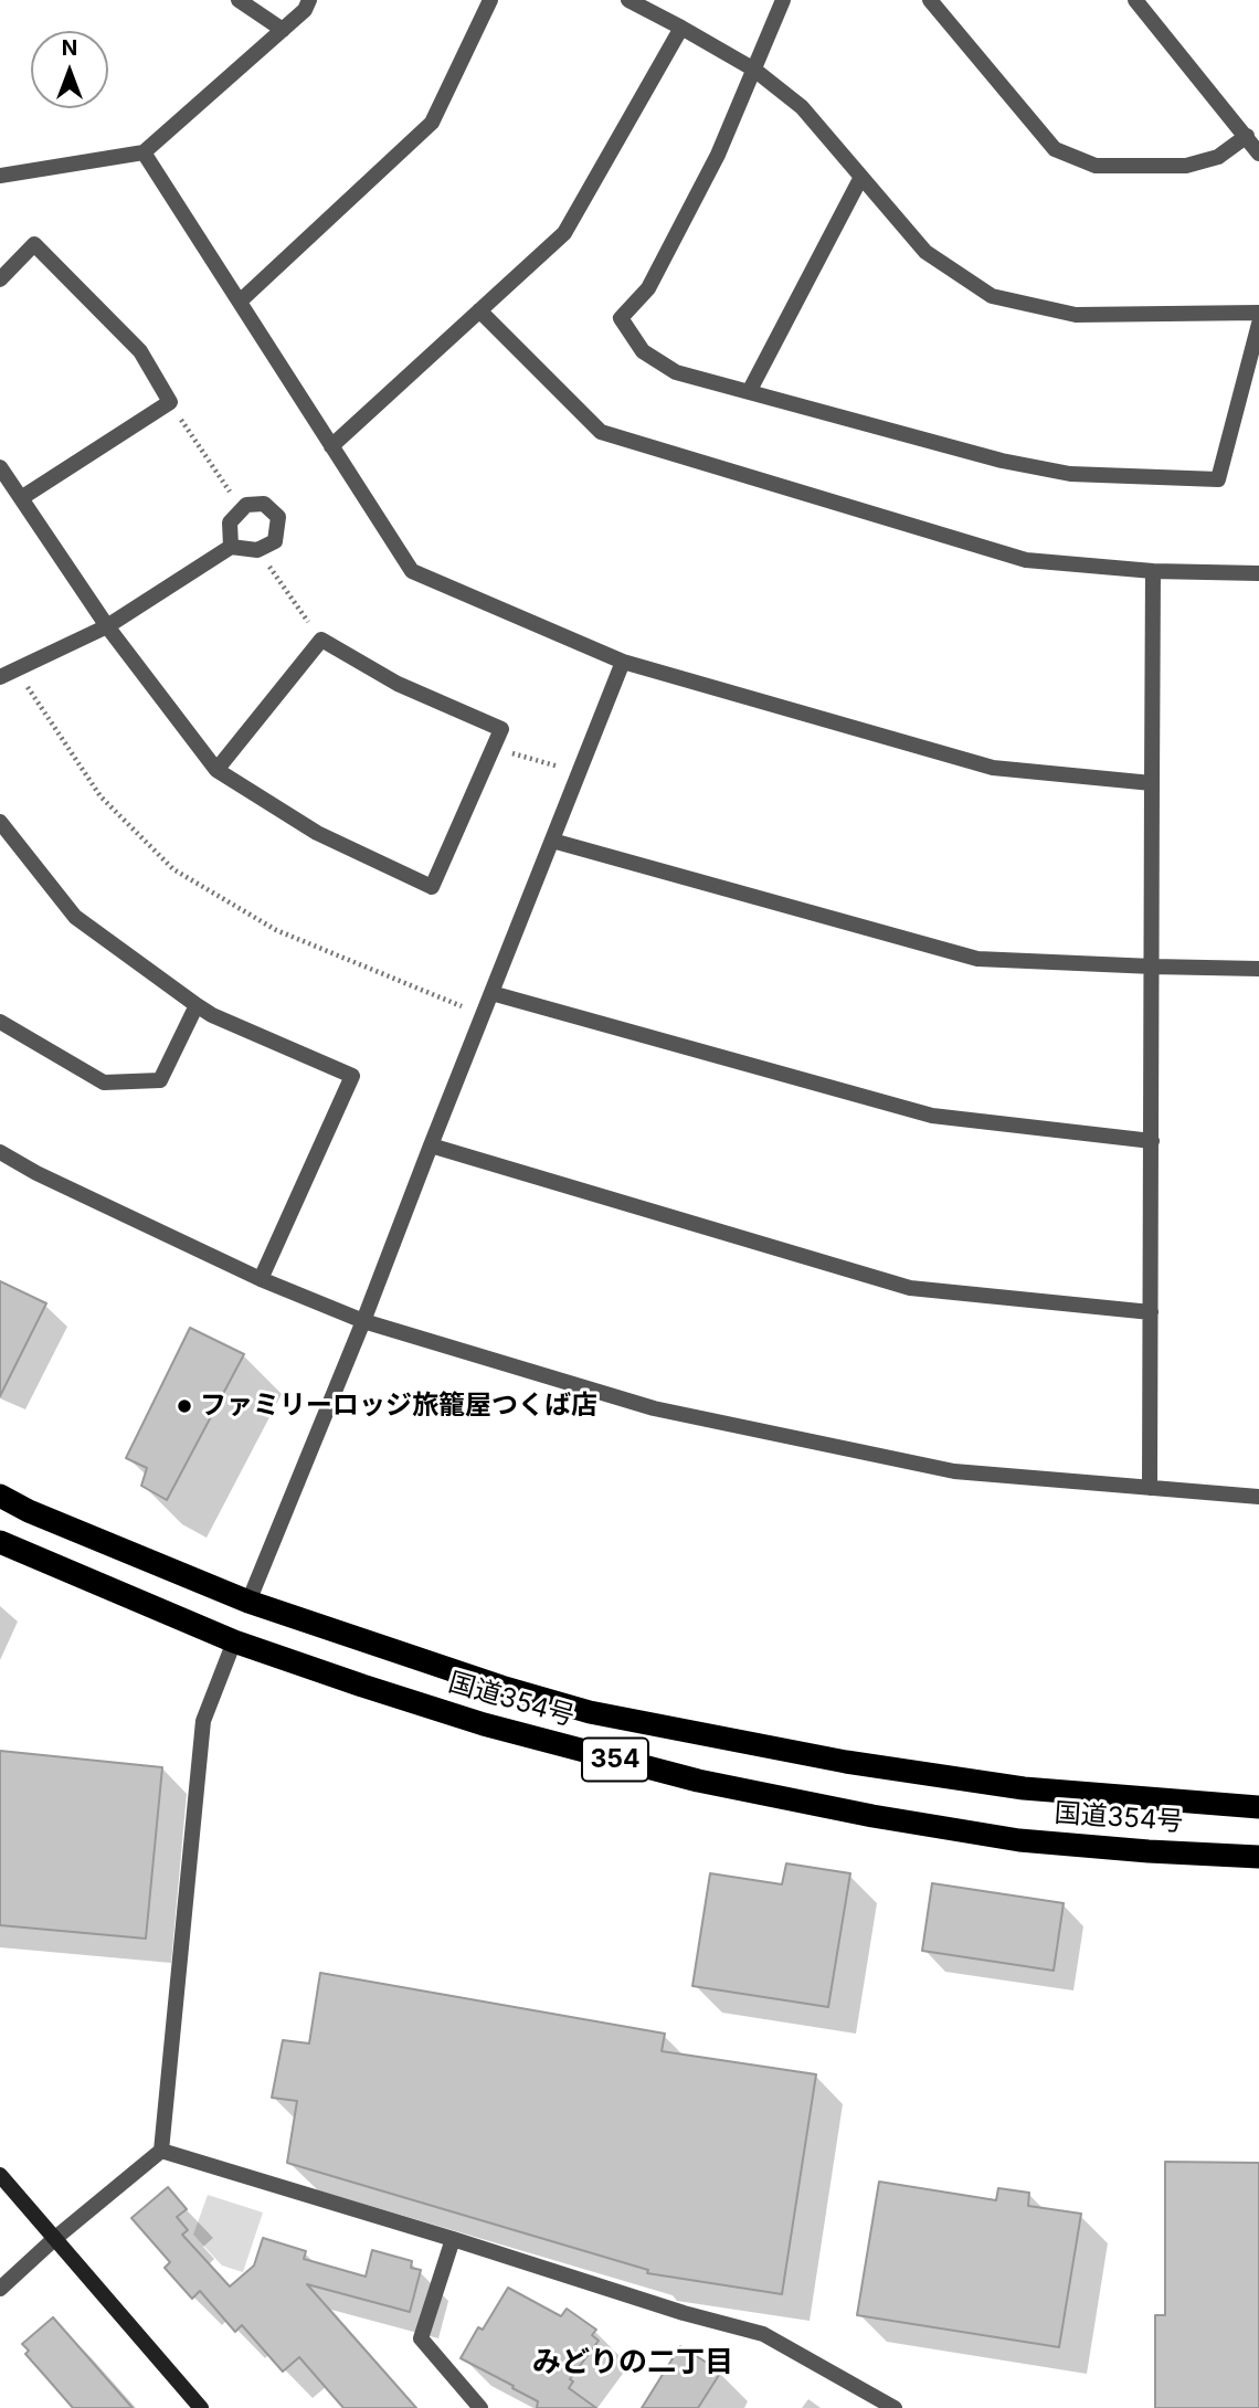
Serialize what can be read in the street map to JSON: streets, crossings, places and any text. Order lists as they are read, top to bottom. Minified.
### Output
{"streets":{"highway":["国道354号","354"]},"districts":["みどりの二丁目"],"places":["ファミリーロッジ旅籠屋つくば店"],"north":"top"}
